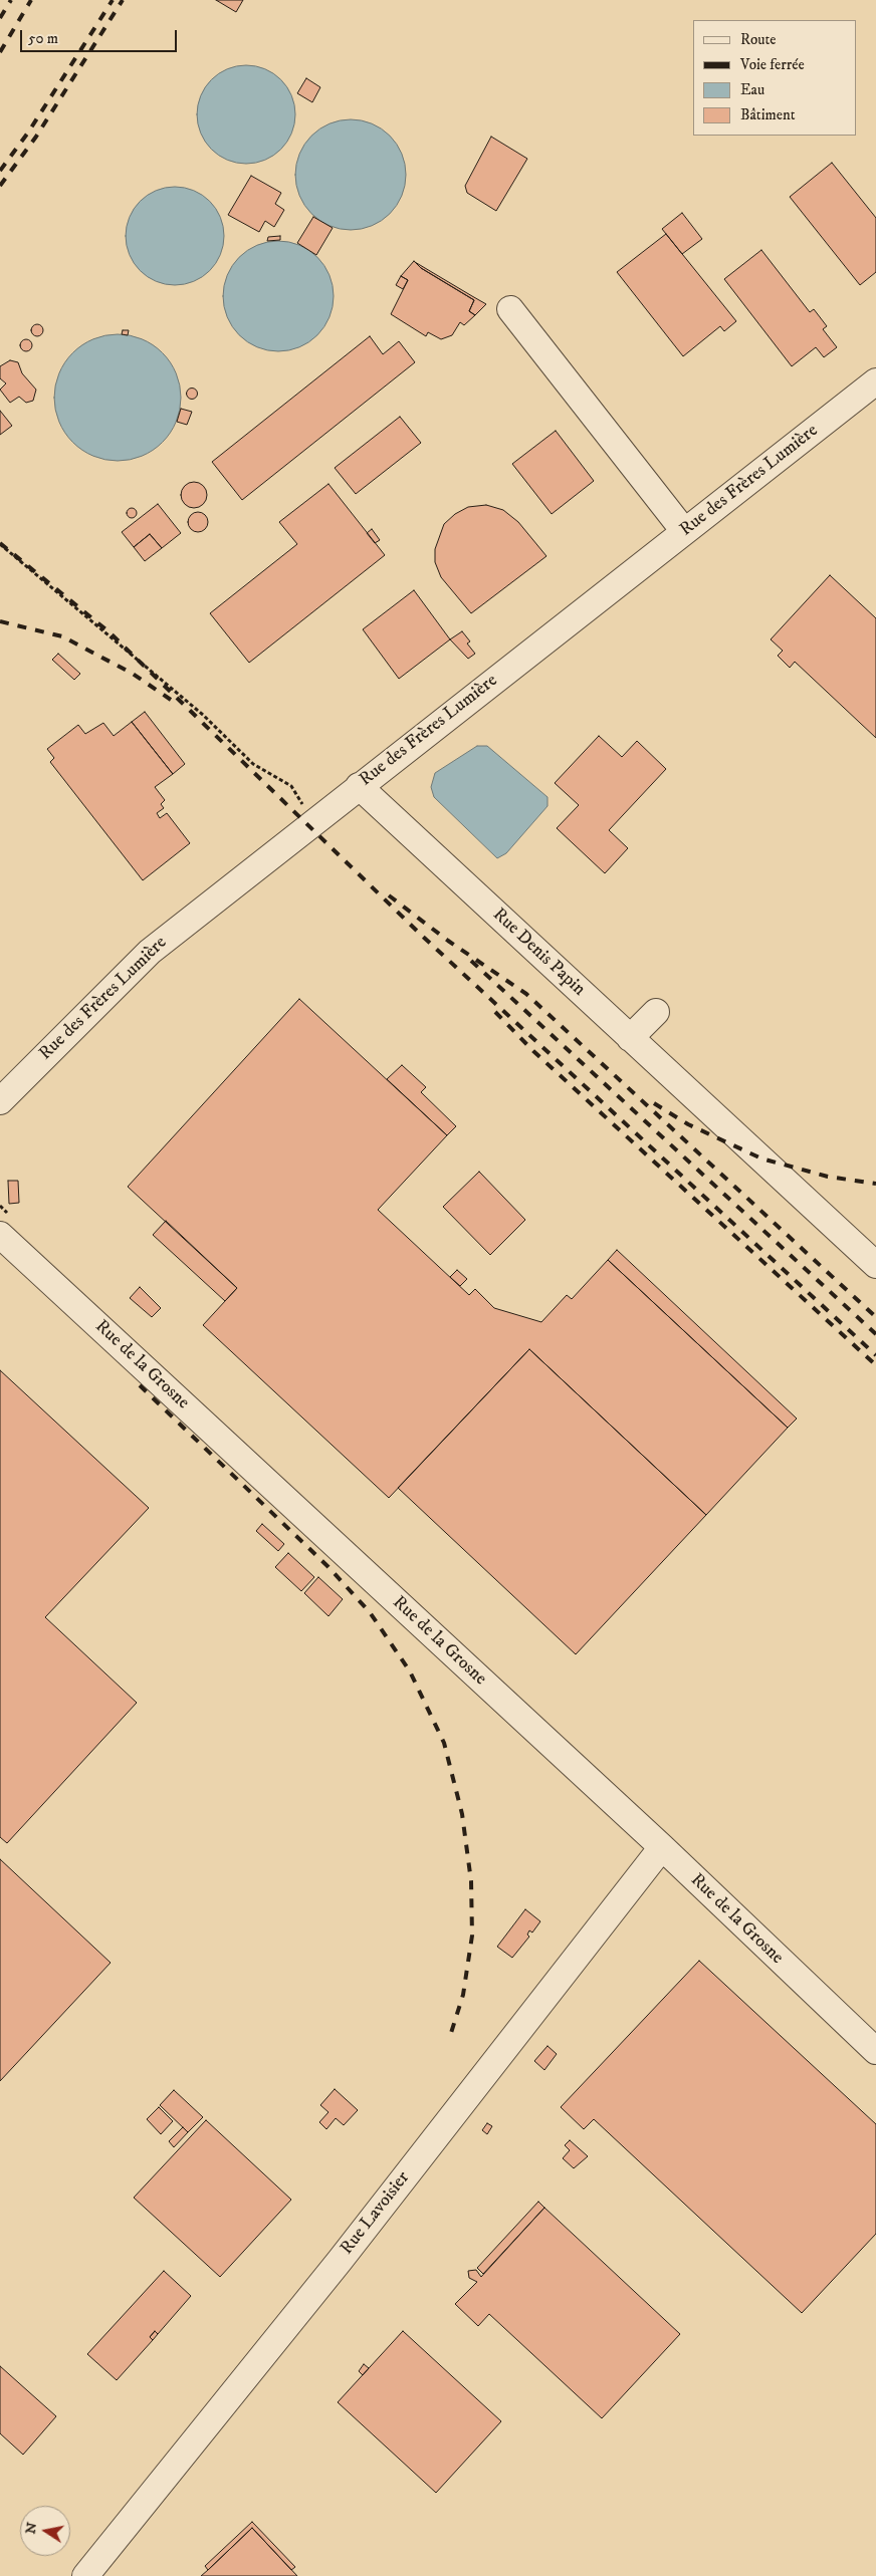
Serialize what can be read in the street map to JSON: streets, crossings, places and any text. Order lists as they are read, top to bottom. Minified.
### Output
{"streets":{"street":["Rue des Frères Lumière","Rue Denis Papin","Rue de la Grosne","Rue Lavoisier"]},"crossings":[["Rue des Frères Lumière","Rue Denis Papin"],["Rue de la Grosne","Rue Lavoisier"]],"legend":["Route","Voie ferrée","Eau","Bâtiment"],"scale_bar":"50 m","north":"left"}
